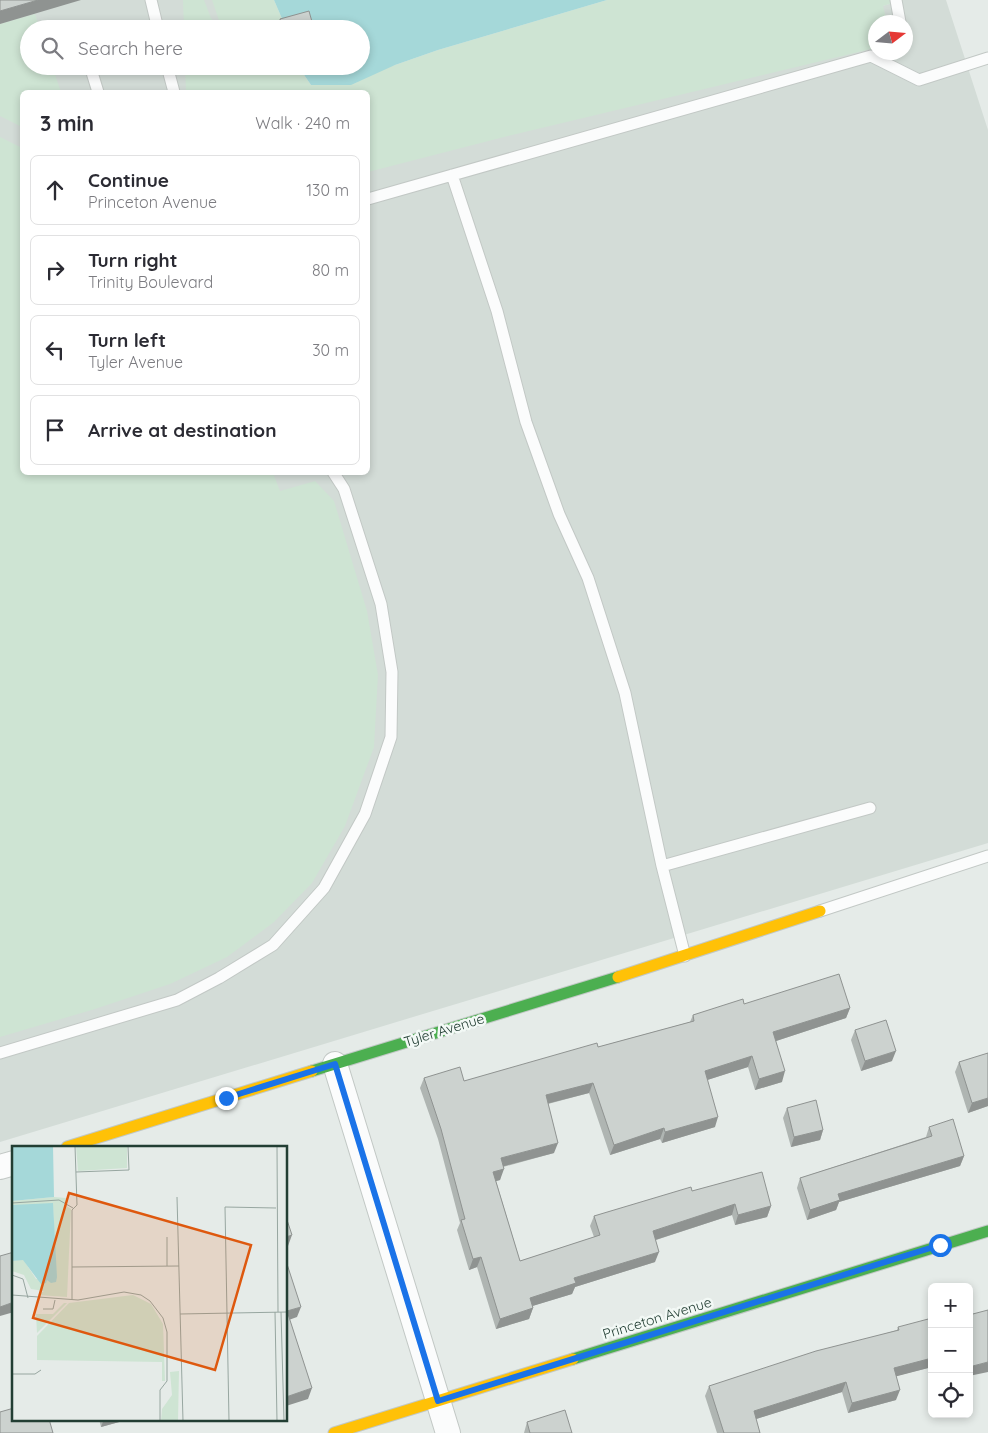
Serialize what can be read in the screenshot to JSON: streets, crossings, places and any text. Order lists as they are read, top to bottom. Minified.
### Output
{"streets":{"street":["Tyler Avenue","Princeton Avenue"]},"north":"right","page":{"search":"Search here","heading":["3 min","Walk · 240 m"],"list":[["Continue","Princeton Avenue","130 m"],["Turn right","Trinity Boulevard","80 m"],["Turn left","Tyler Avenue","30 m"],"Arrive at destination"],"map_buttons":["+","−"]}}
